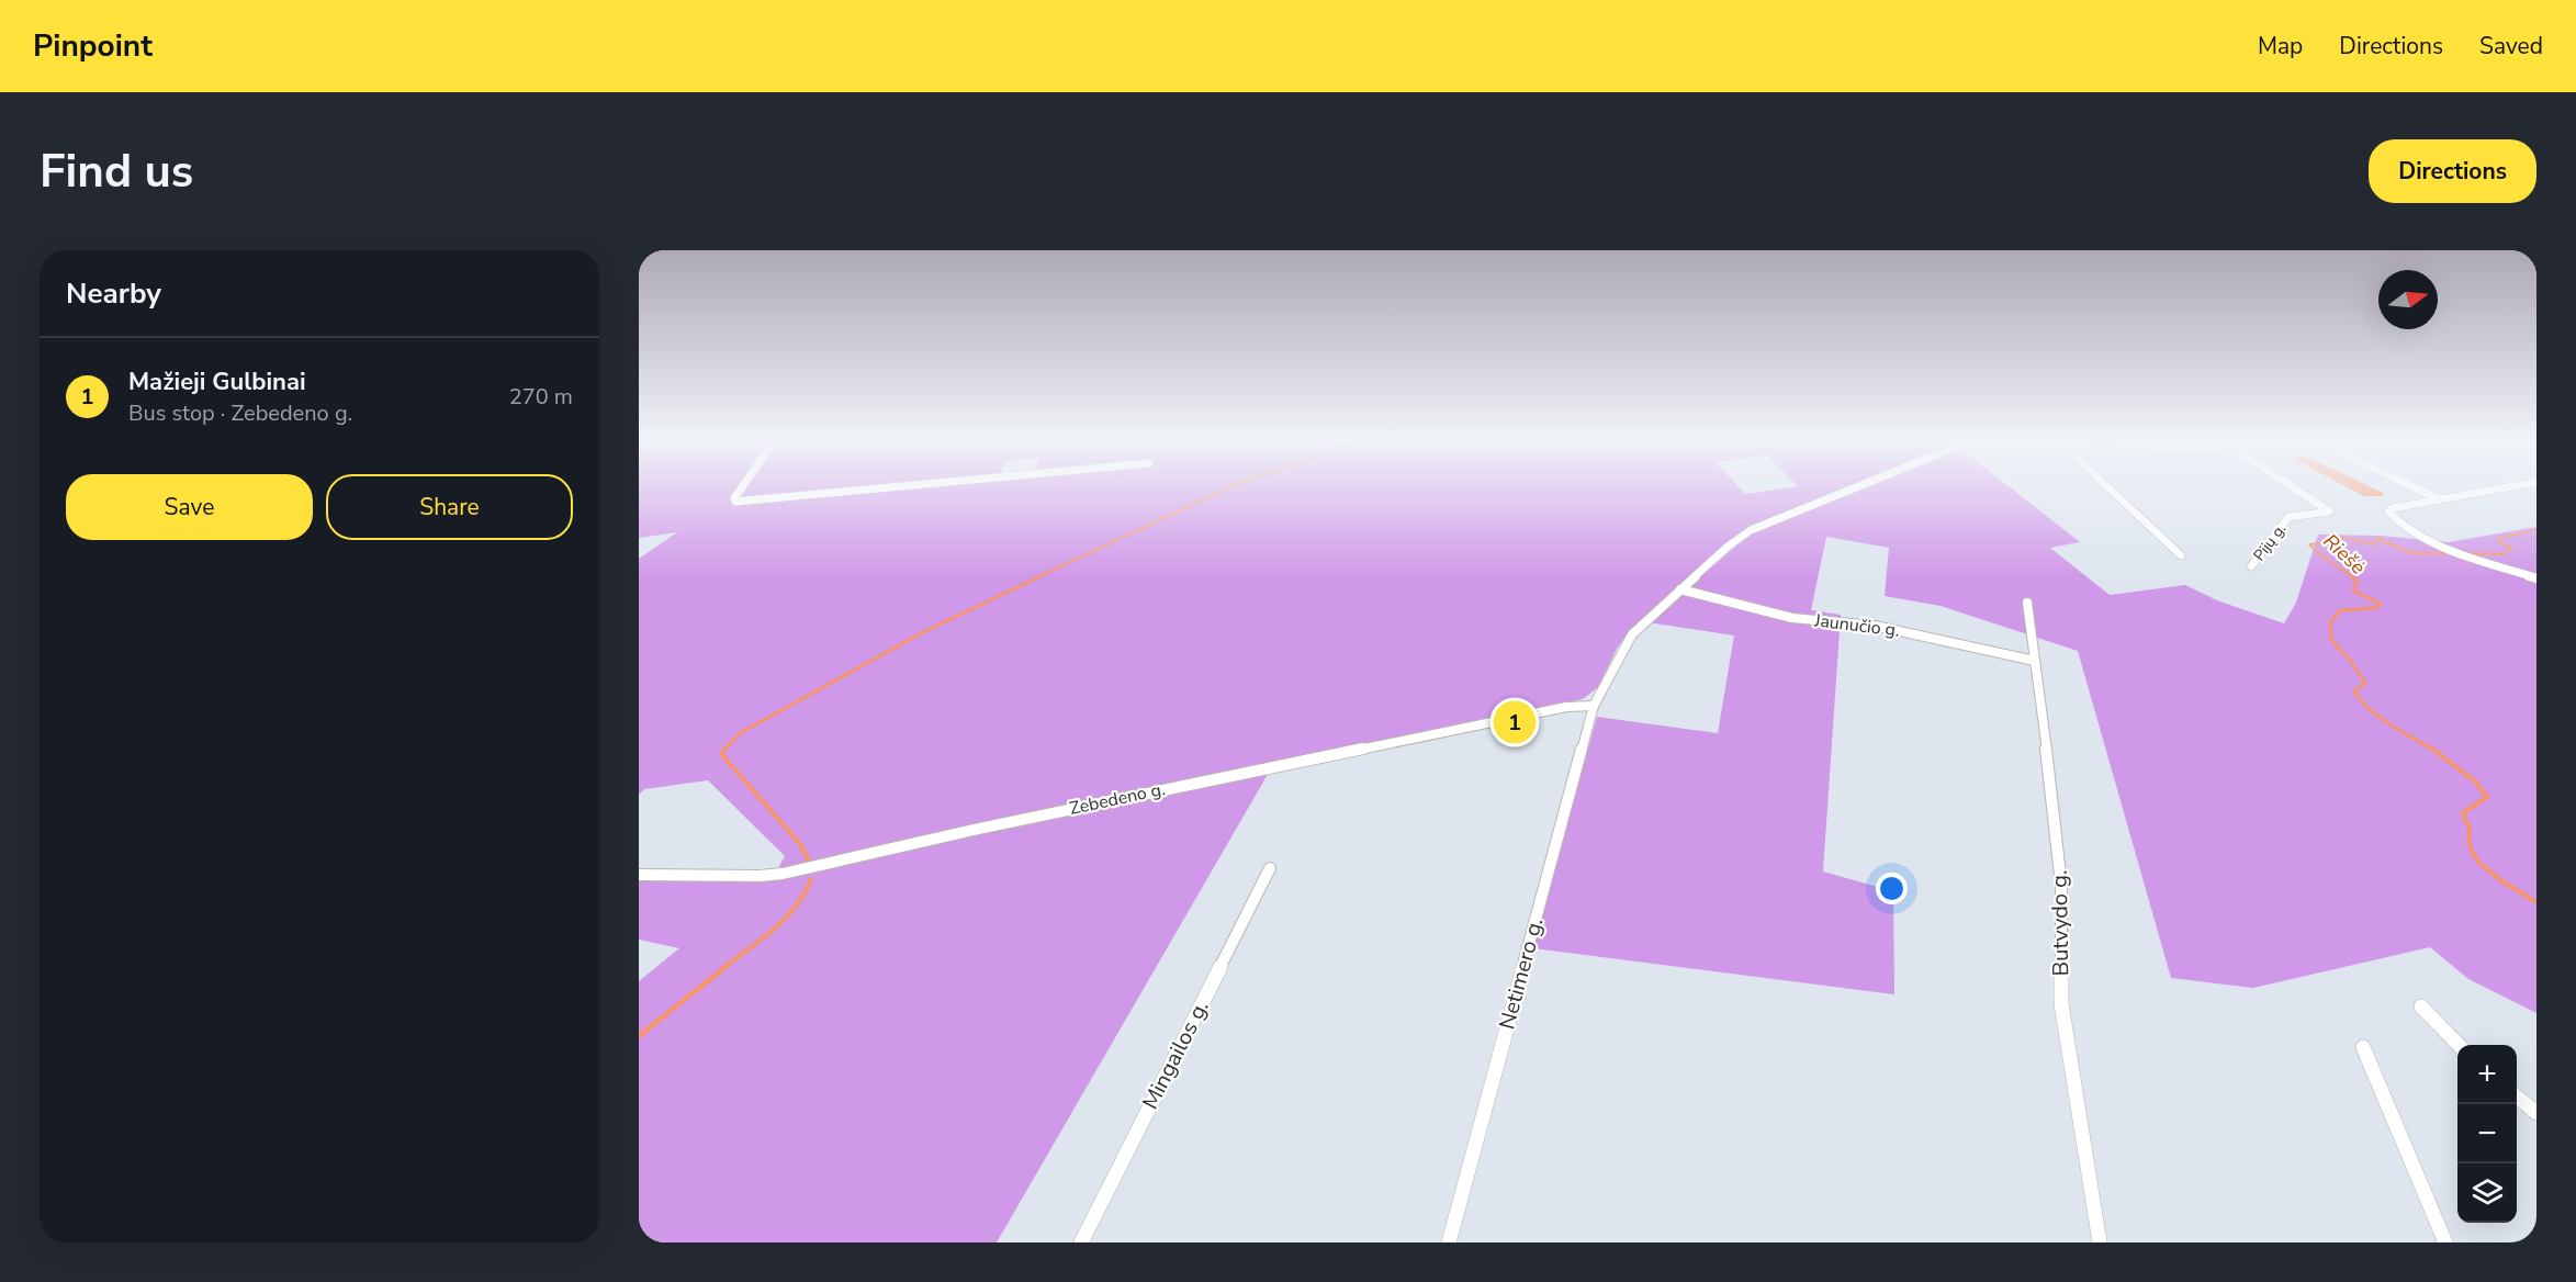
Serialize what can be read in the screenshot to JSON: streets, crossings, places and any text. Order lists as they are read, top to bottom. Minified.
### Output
{"streets":{"street":["Pijų g.","Jaunučio g.","Zebedeno g.","Butvydo g.","Netimero g.","Mingailos g."]},"crossings":[["Jaunučio g.","Butvydo g."],["Jaunučio g.","Netimero g."],["Zebedeno g.","Netimero g."]],"water":["Riešė"],"north":"right","page":{"header":"Pinpoint","nav":["Map","Directions","Saved"],"buttons":["Directions",["Save","Share"]],"title":"Find us","heading":"Nearby","list":[{"mark":"1","name":"Mažieji Gulbinai","note":"Bus stop · Zebedeno g.","value":"270 m"}],"pins":"1","map_buttons":["+","−"]}}
